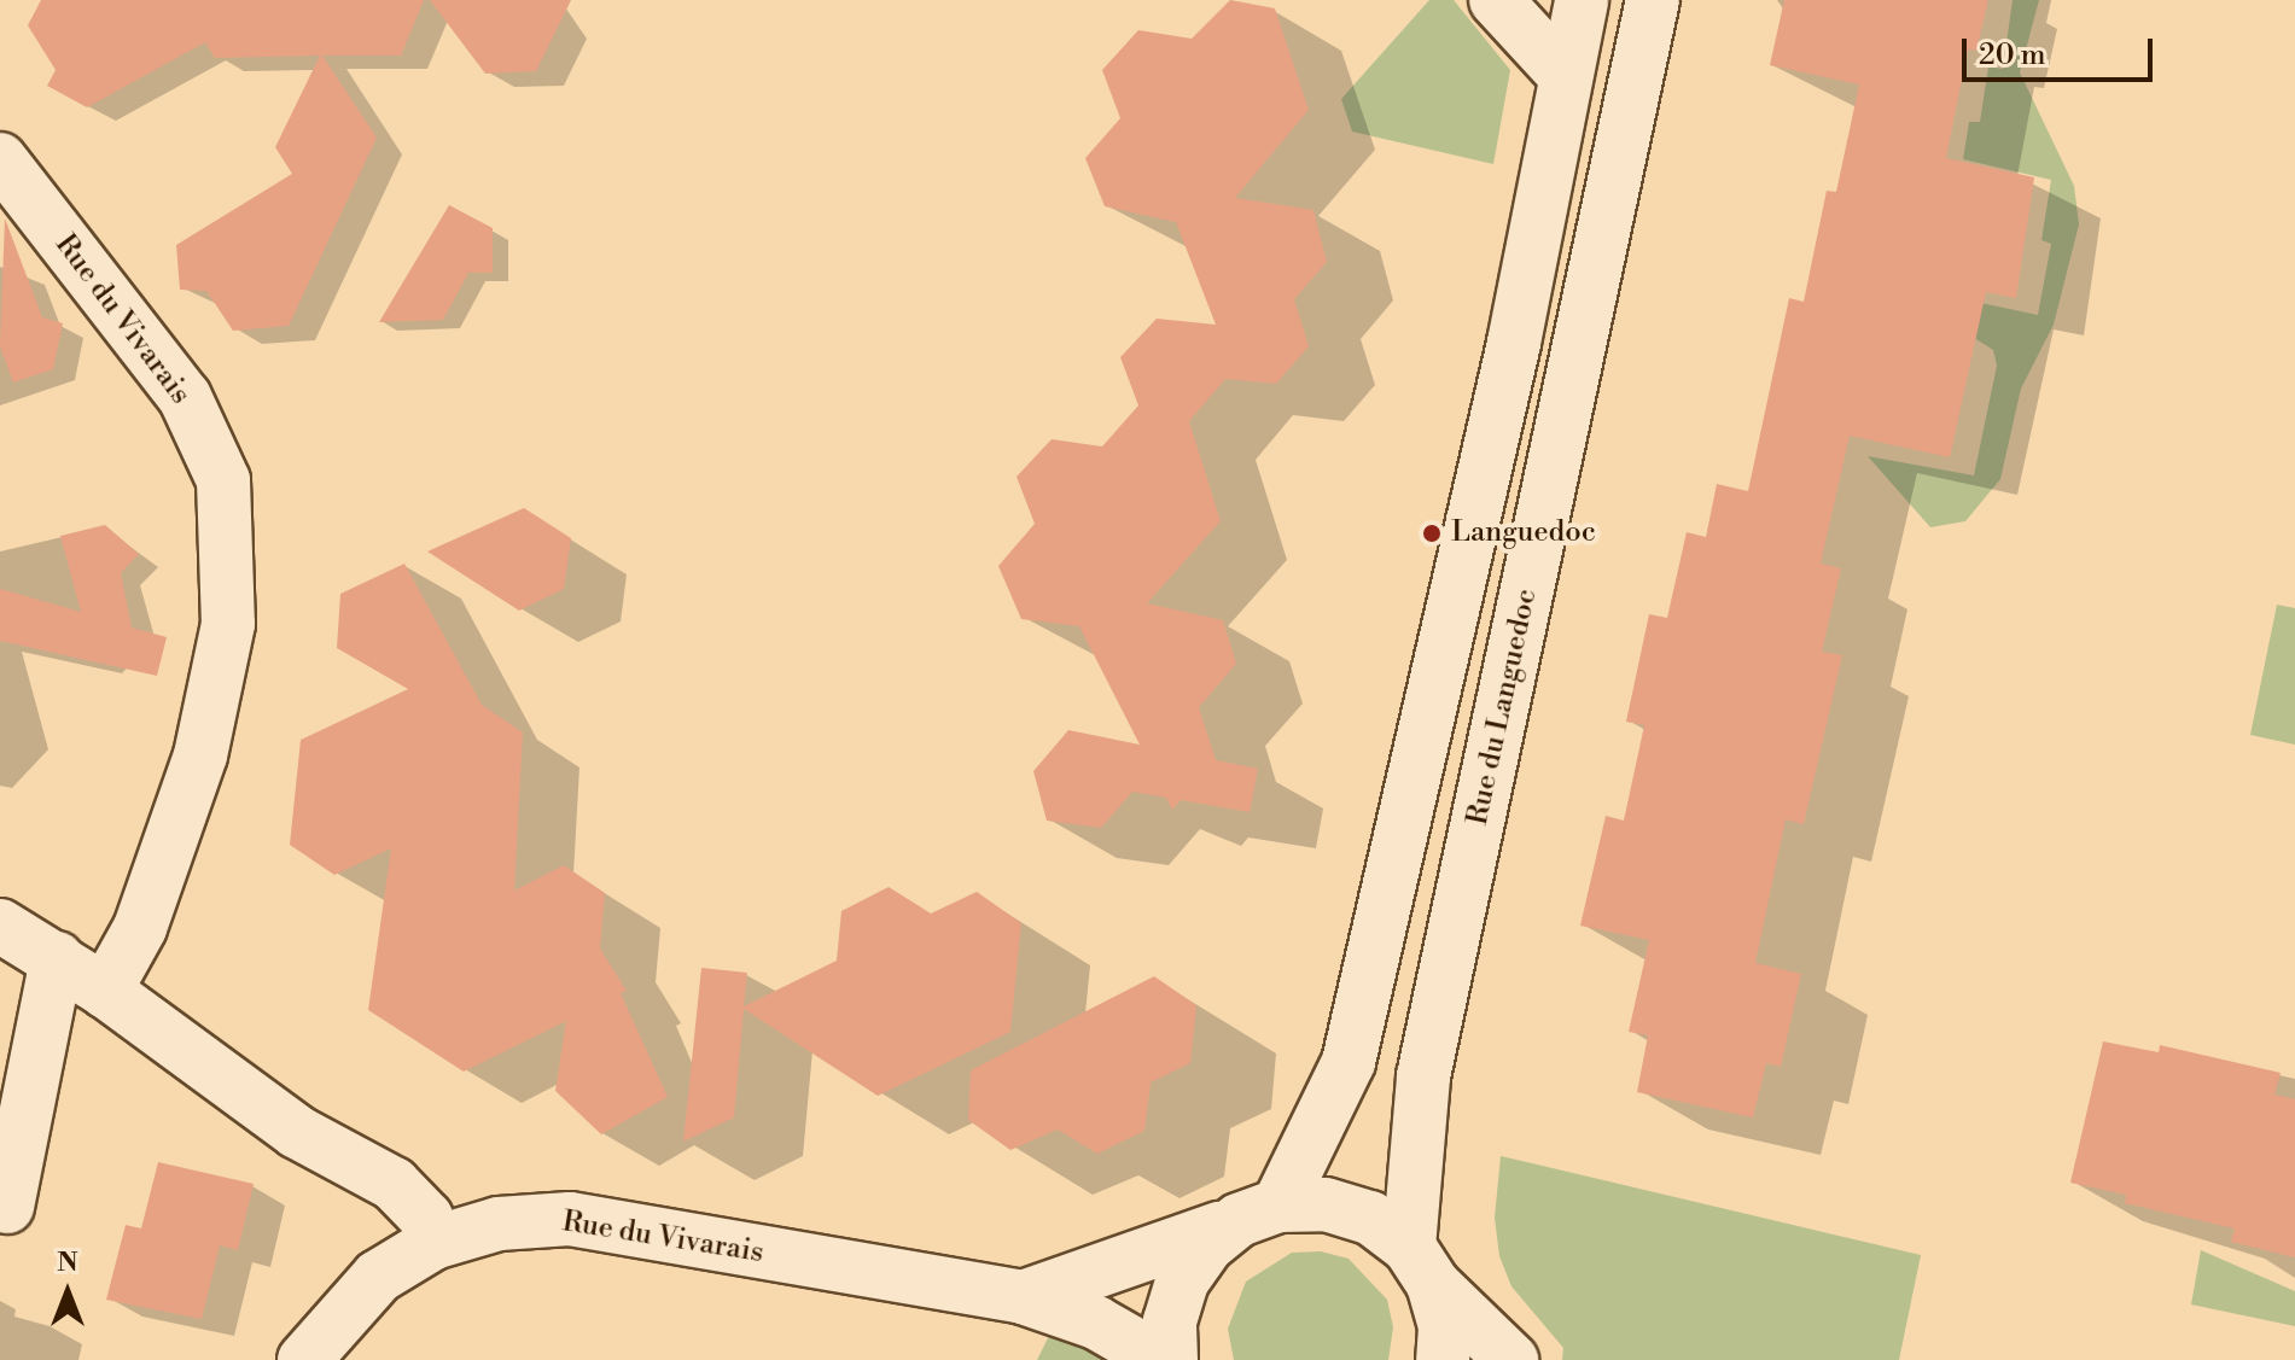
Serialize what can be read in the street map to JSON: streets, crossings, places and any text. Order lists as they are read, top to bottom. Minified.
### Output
{"streets":{"street":["Rue du Vivarais","Rue du Languedoc"]},"places":["Languedoc"],"scale_bar":"20 m","north":"top"}
